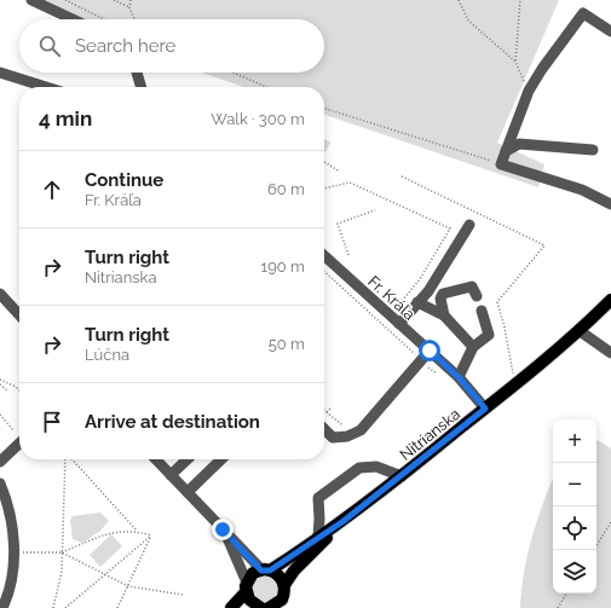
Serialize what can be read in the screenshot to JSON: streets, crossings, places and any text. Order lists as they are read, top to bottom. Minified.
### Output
{"streets":{"main road":["Nitrianska"],"street":["Fr. Kráľa"]},"crossings":[["Fr. Kráľa","Nitrianska"]],"page":{"search":"Search here","heading":["4 min","Walk · 300 m"],"list":[["Continue","Fr. Kráľa","60 m"],["Turn right","Nitrianska","190 m"],["Turn right","Lúčna","50 m"],"Arrive at destination"],"map_buttons":["+","−"]}}
